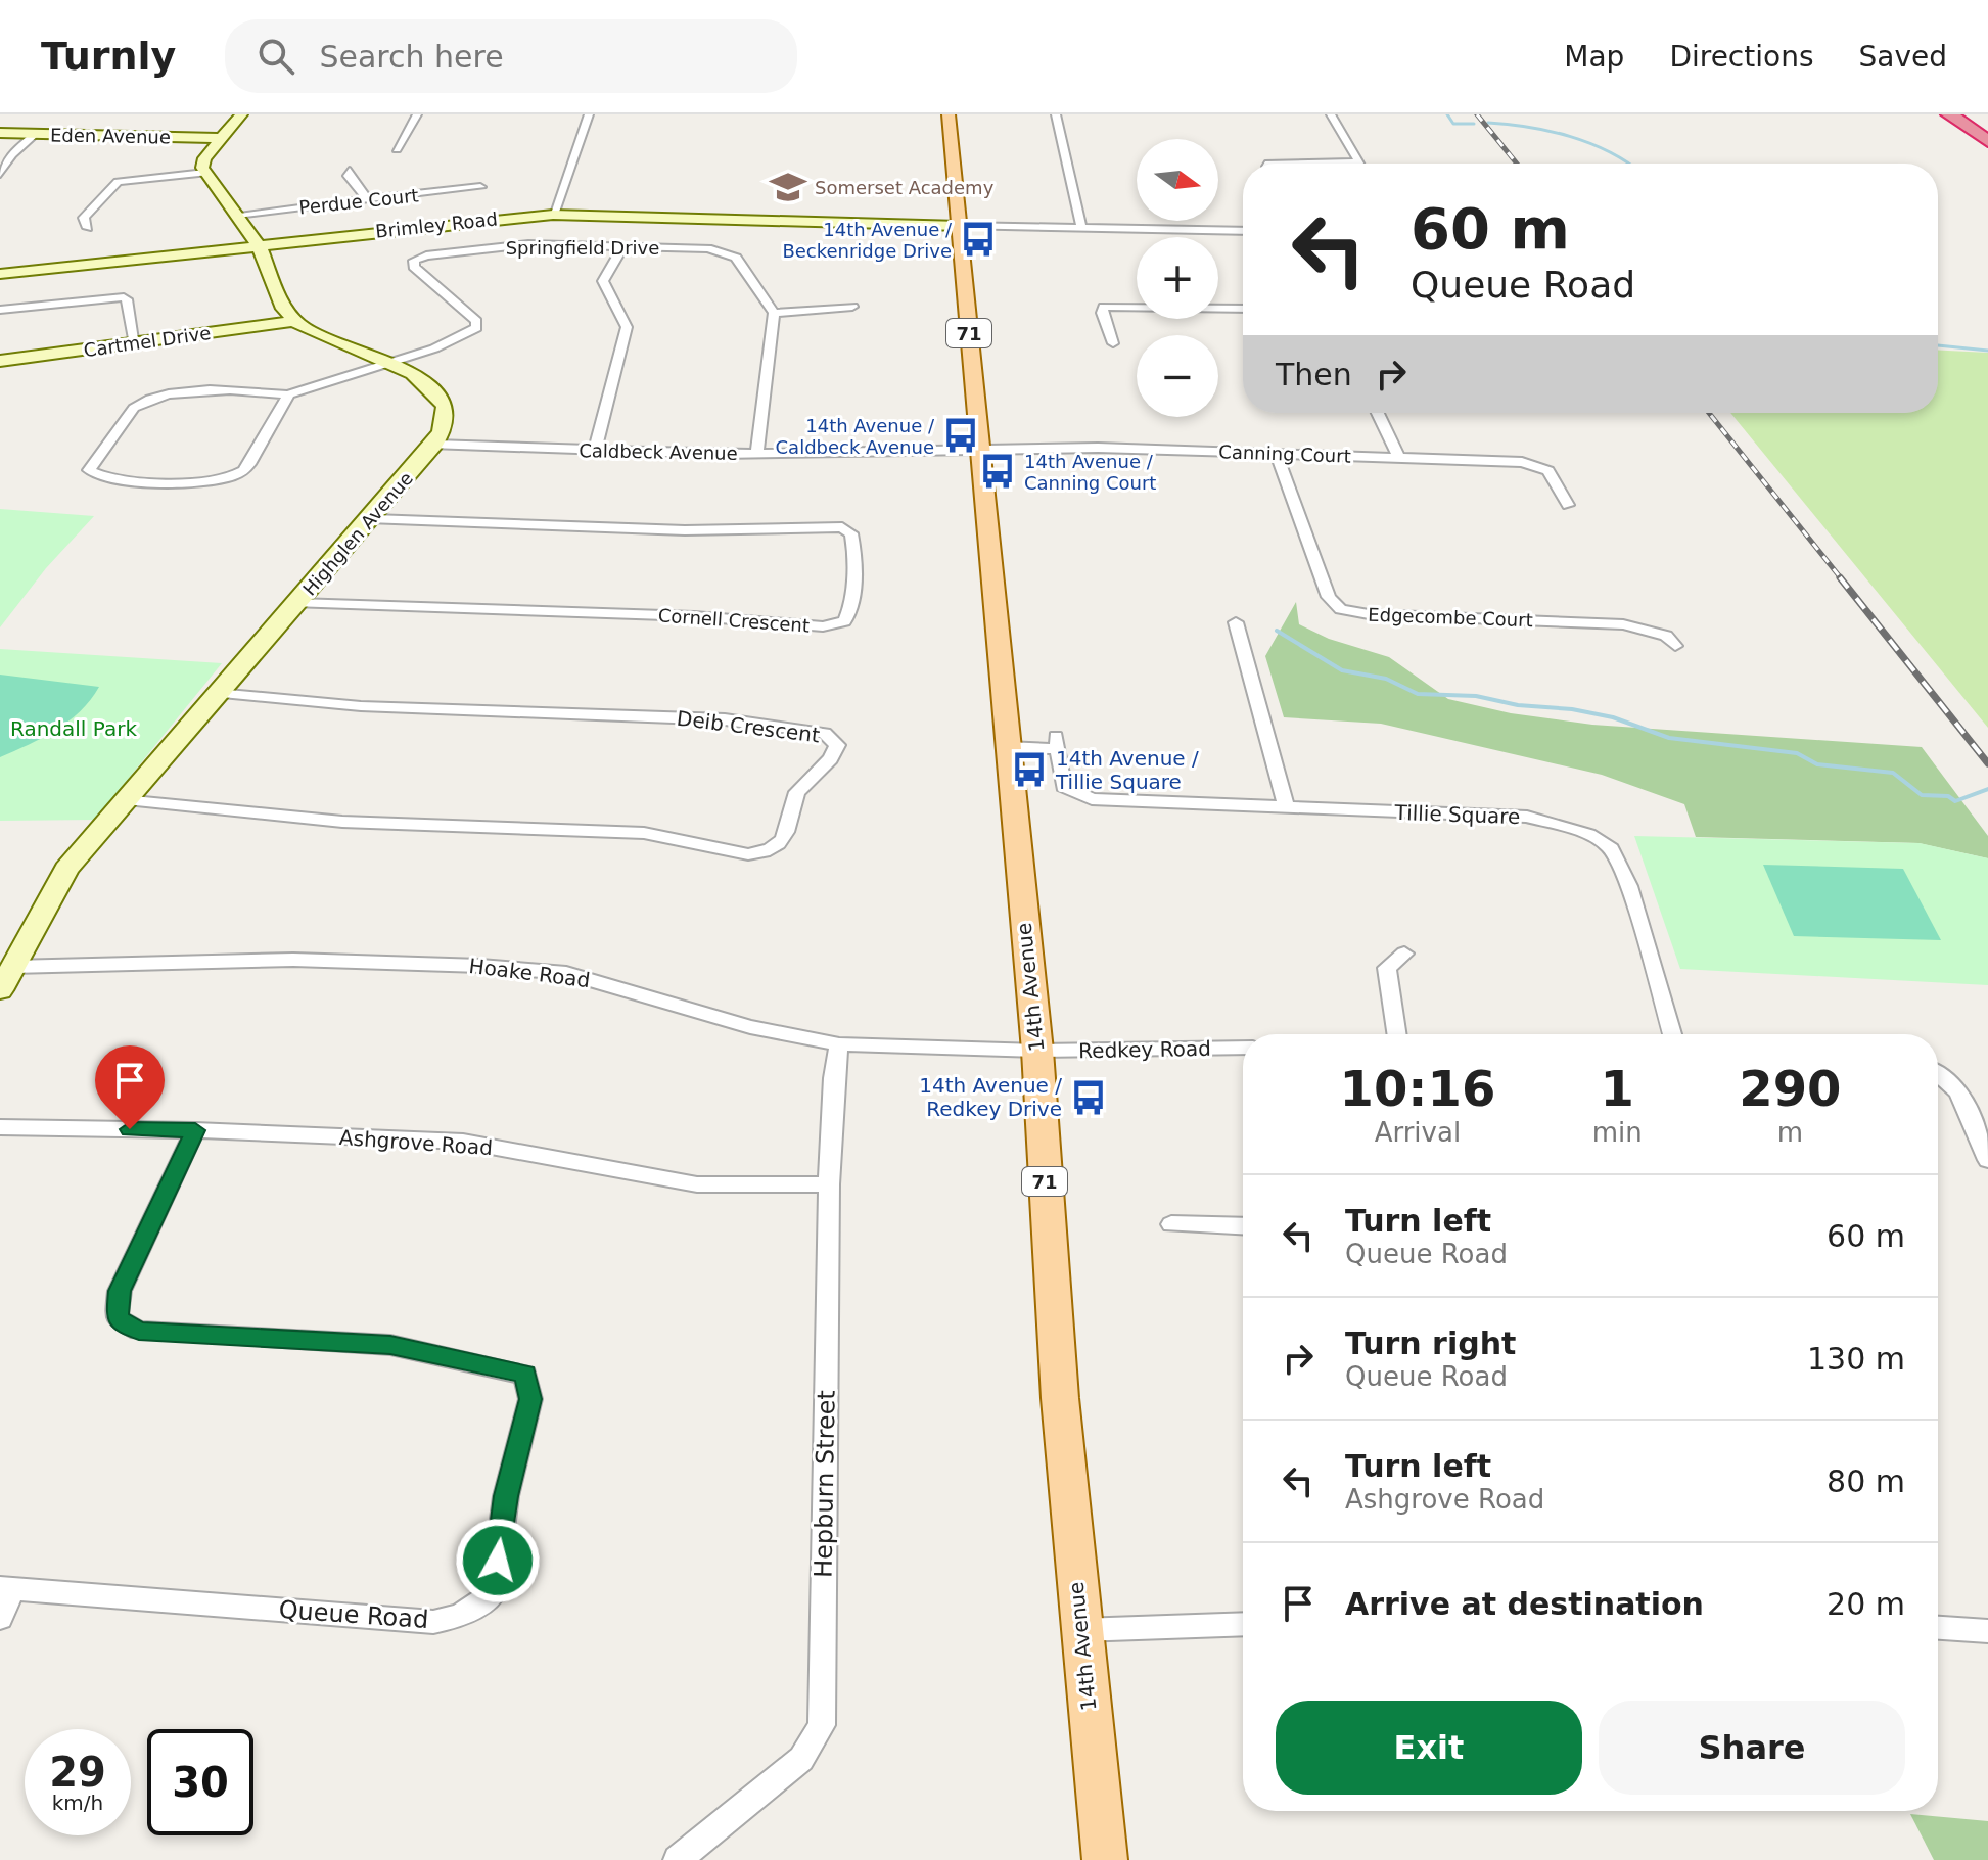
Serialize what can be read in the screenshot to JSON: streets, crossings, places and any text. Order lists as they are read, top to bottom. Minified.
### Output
{"streets":{"main road":["71","14th Avenue"],"street":["Eden Avenue","Perdue Court","Brimley Road","Springfield Drive","Cartmel Drive","Caldbeck Avenue","Canning Court","Highglen Avenue","Edgecombe Court","Cornell Crescent","Deib Crescent","Tillie Square","Hoake Road","Redkey Road","Ashgrove Road","Hepburn Street","Queue Road"]},"crossings":[["Brimley Road","14th Avenue"],["Springfield Drive","Highglen Avenue"],["Cartmel Drive","Highglen Avenue"],["Caldbeck Avenue","Canning Court"],["Caldbeck Avenue","Highglen Avenue"],["Caldbeck Avenue","14th Avenue"],["Canning Court","Edgecombe Court"],["Canning Court","14th Avenue"],["Highglen Avenue","Cornell Crescent"],["Highglen Avenue","Deib Crescent"],["Highglen Avenue","Hoake Road"],["Tillie Square","14th Avenue"],["Hoake Road","14th Avenue"],["Hoake Road","Redkey Road"],["Hoake Road","Hepburn Street"],["14th Avenue","Redkey Road"],["Ashgrove Road","Hepburn Street"],["Ashgrove Road","Queue Road"]],"parks":["Randall Park"],"places":{"school or university":["Somerset Academy"],"bus stop":["14th Avenue / Beckenridge Drive","14th Avenue / Caldbeck Avenue","14th Avenue / Canning Court","14th Avenue / Tillie Square","14th Avenue / Redkey Drive"]},"north":"right","page":{"header":"Turnly","search":"Search here","nav":["Map","Directions","Saved"],"map_buttons":["+","−"],"turn":["60 m","Queue Road"],"then":"Then","eta":["10:16","Arrival","1","min","290","m"],"list":[{"name":"Turn left","note":"Queue Road","value":"60 m"},{"name":"Turn right","note":"Queue Road","value":"130 m"},{"name":"Turn left","note":"Ashgrove Road","value":"80 m"},{"name":"Arrive at destination","value":"20 m"}],"buttons":["Exit","Share"],"speed":"29 km/h","limit":"30"}}
